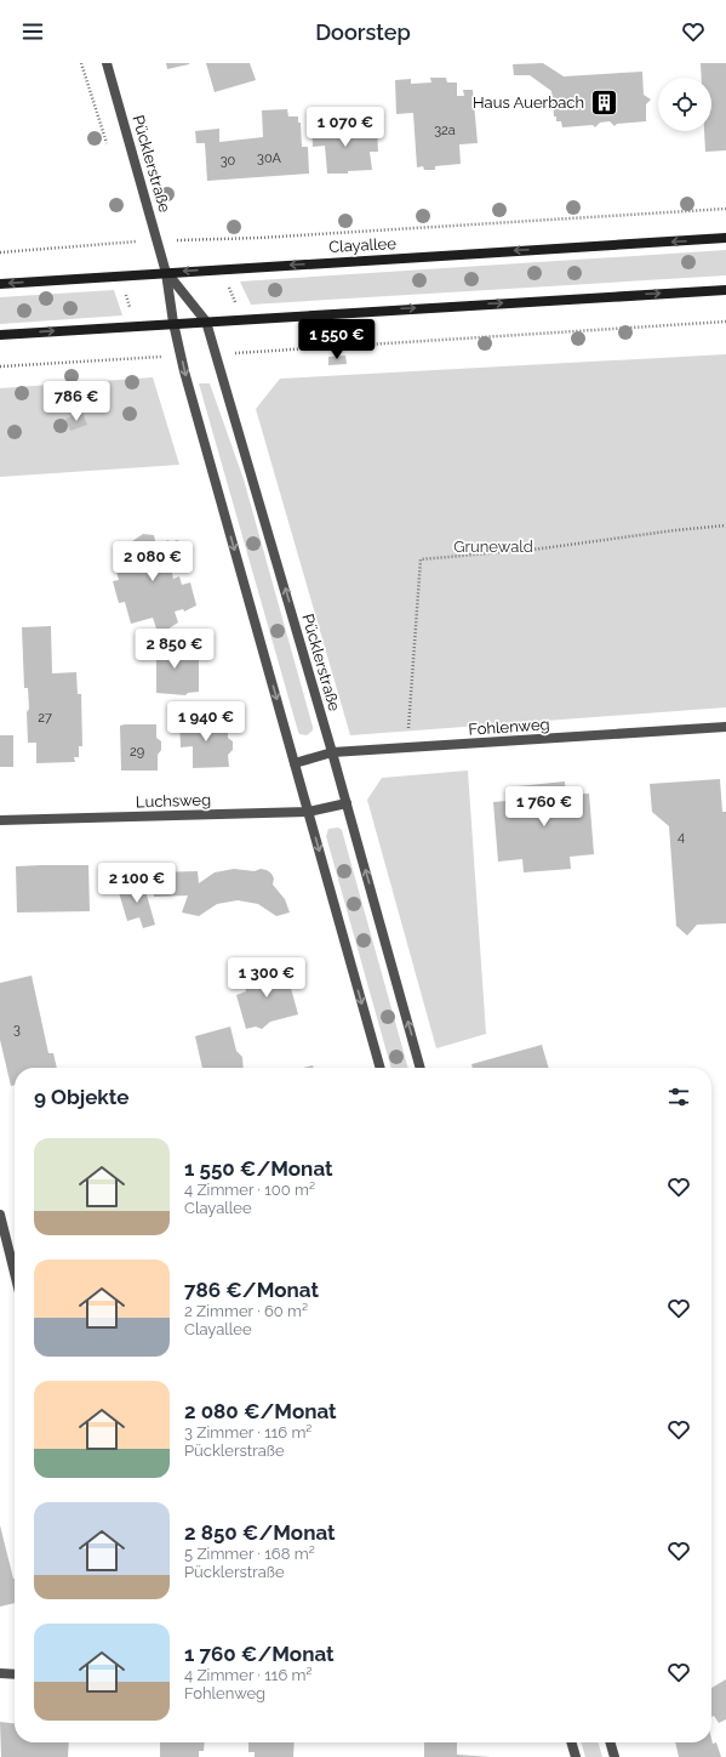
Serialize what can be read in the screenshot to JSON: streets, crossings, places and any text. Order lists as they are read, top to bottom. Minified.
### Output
{"streets":{"main road":["Clayallee"],"street":["Pücklerstraße","Fohlenweg","Luchsweg"]},"crossings":[["Pücklerstraße","Clayallee"],["Pücklerstraße","Fohlenweg"],["Pücklerstraße","Luchsweg"]],"parks":["Grunewald"],"places":{"building":["Haus Auerbach"]},"house_numbers":["32a","30A","30","27","29","4","3"],"page":{"header":"Doorstep","price":["1 070 €","1 550 €","786 €","2 080 €","2 850 €","1 940 €","1 760 €","2 100 €","1 300 €"],"heading":"9 Objekte","list":[{"name":"1 550 €/Monat","note":"4 Zimmer · 100 m² · Clayallee"},{"name":"786 €/Monat","note":"2 Zimmer · 60 m² · Clayallee"},{"name":"2 080 €/Monat","note":"3 Zimmer · 116 m² · Pücklerstraße"},{"name":"2 850 €/Monat","note":"5 Zimmer · 168 m² · Pücklerstraße"},{"name":"1 760 €/Monat","note":"4 Zimmer · 116 m² · Fohlenweg"}]}}
